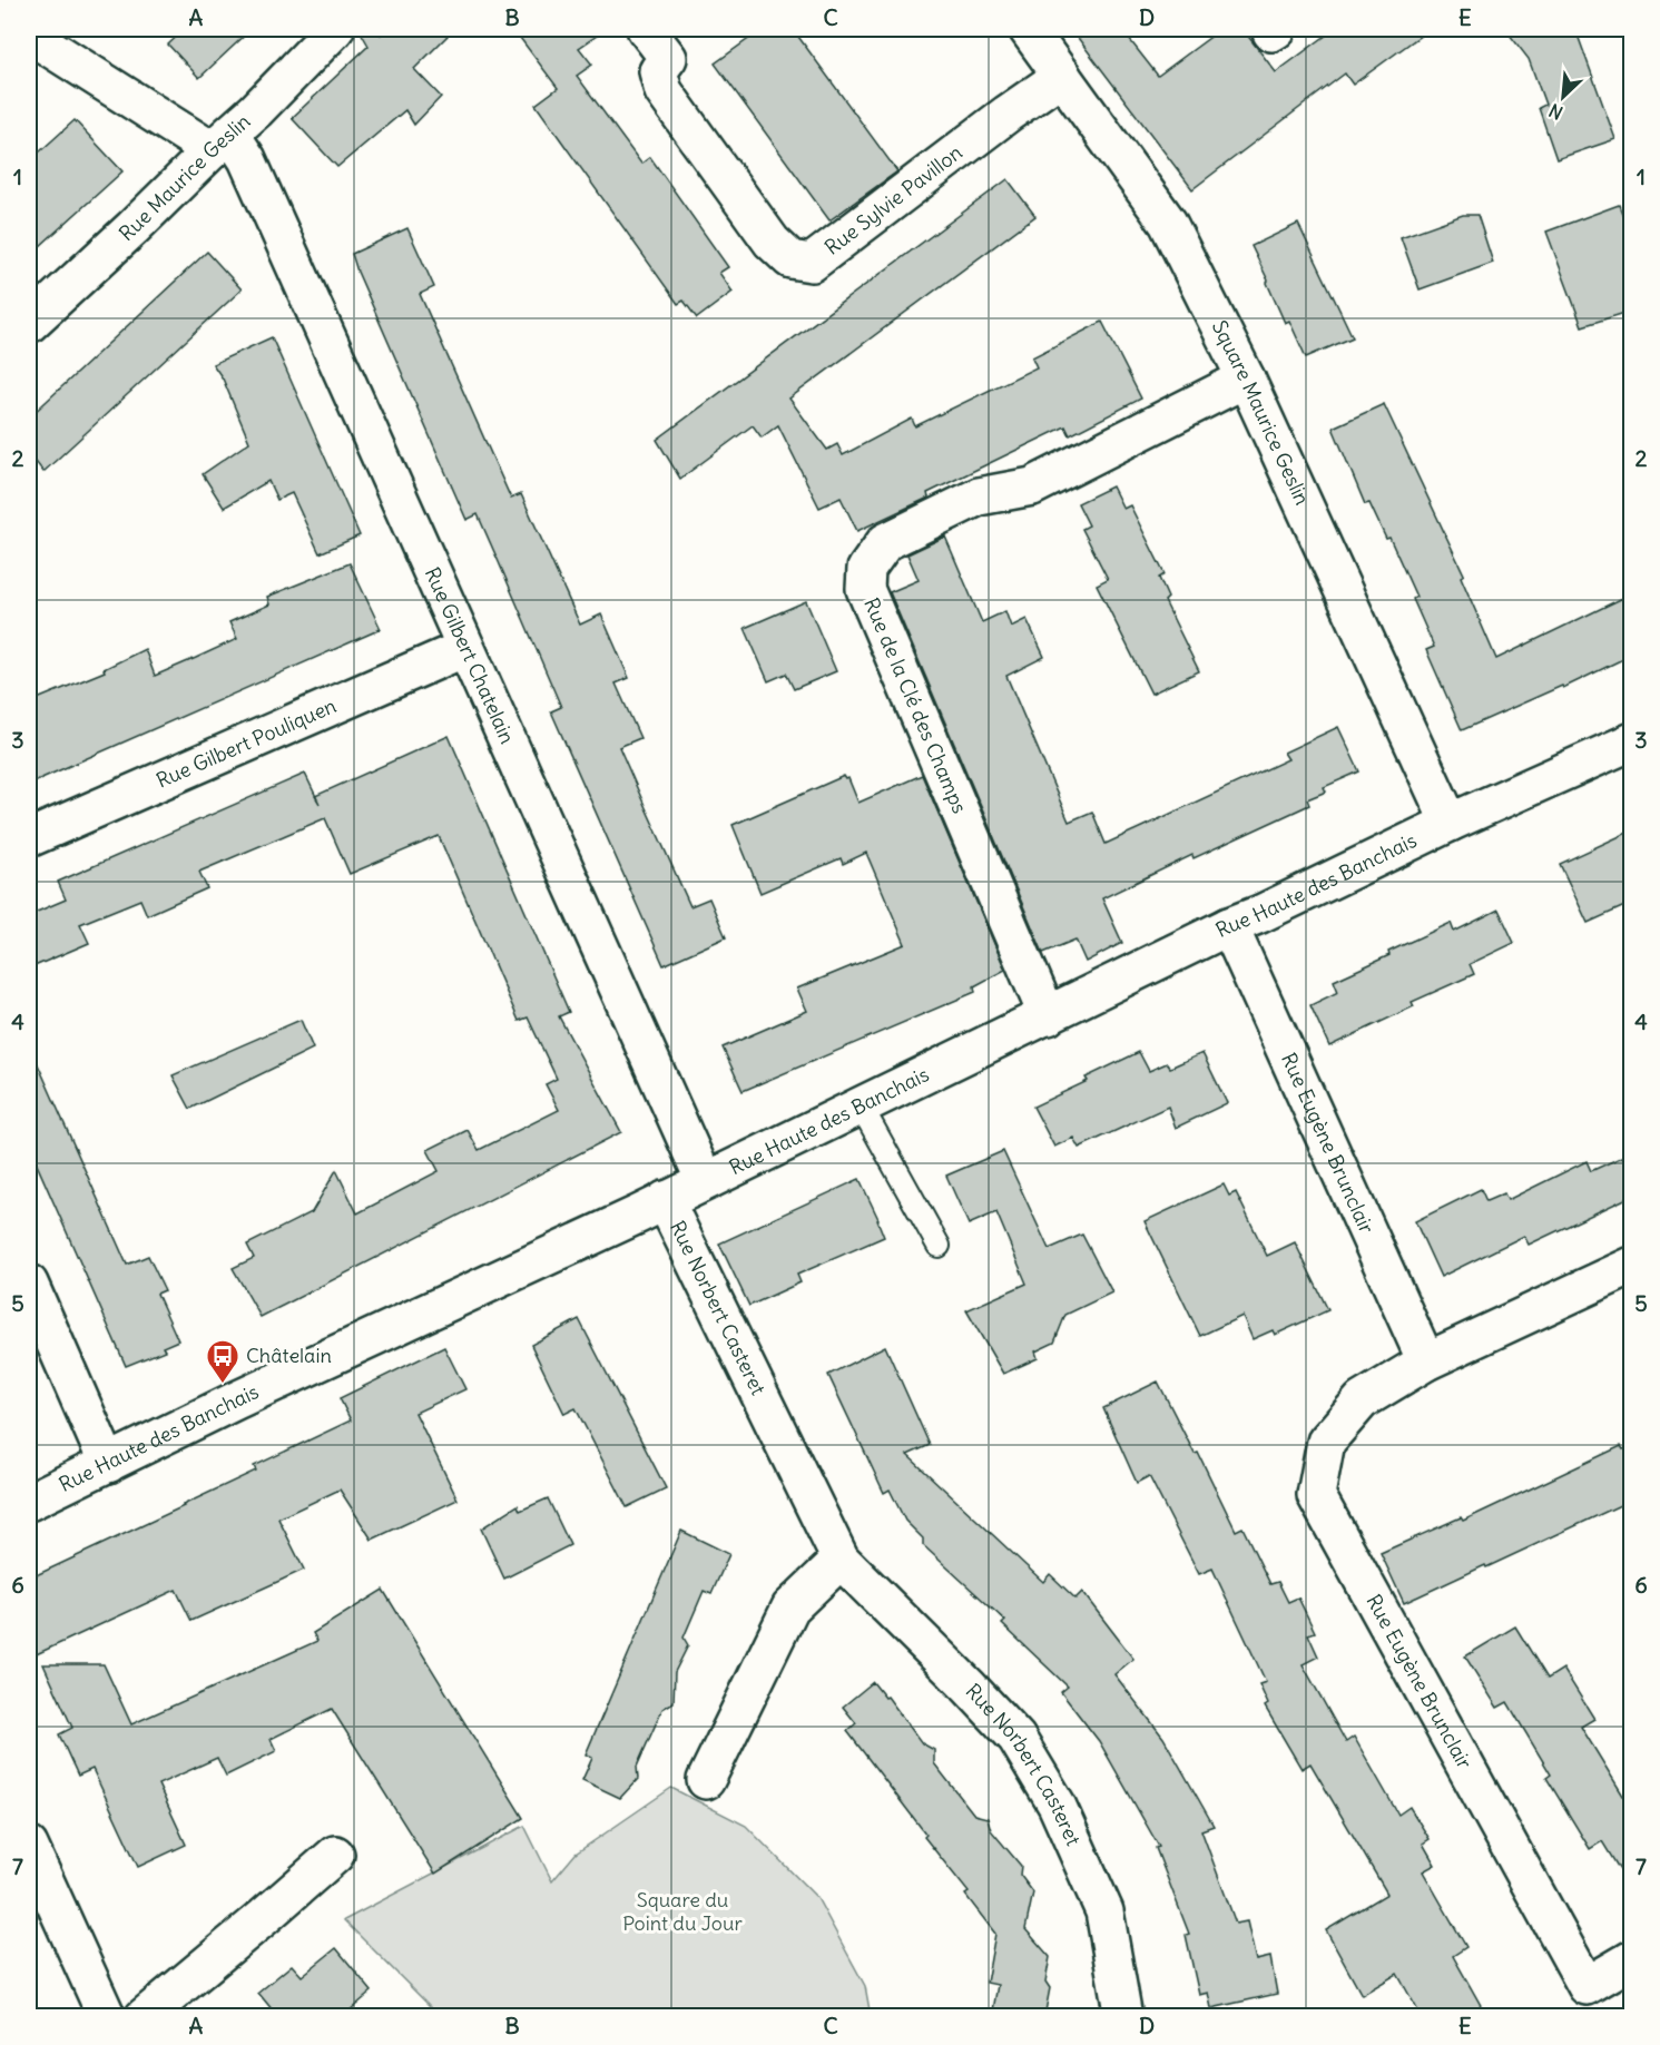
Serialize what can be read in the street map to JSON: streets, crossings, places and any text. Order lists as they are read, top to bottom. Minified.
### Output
{"streets":{"street":["Rue Maurice Geslin","Rue Sylvie Pavillon","Square Maurice Geslin","Rue Gilbert Chatelain","Rue de la Clé des Champs","Rue Gilbert Pouliquen","Rue Haute des Banchais","Rue Eugène Brunclair","Rue Norbert Casteret"]},"crossings":[["Rue Maurice Geslin","Rue Gilbert Chatelain"],["Rue Sylvie Pavillon","Square Maurice Geslin"],["Square Maurice Geslin","Rue de la Clé des Champs"],["Square Maurice Geslin","Rue Haute des Banchais"],["Rue Gilbert Chatelain","Rue Gilbert Pouliquen"],["Rue Gilbert Chatelain","Rue Haute des Banchais"],["Rue de la Clé des Champs","Rue Haute des Banchais"],["Rue Haute des Banchais","Rue Eugène Brunclair"],["Rue Haute des Banchais","Rue Norbert Casteret"]],"parks":["Square du Point du Jour"],"places":{"bus stop":["Châtelain"]},"north":"bottom left","grid":{"columns":["A","B","C","D","E"],"rows":["1","2","3","4","5","6","7"]}}
